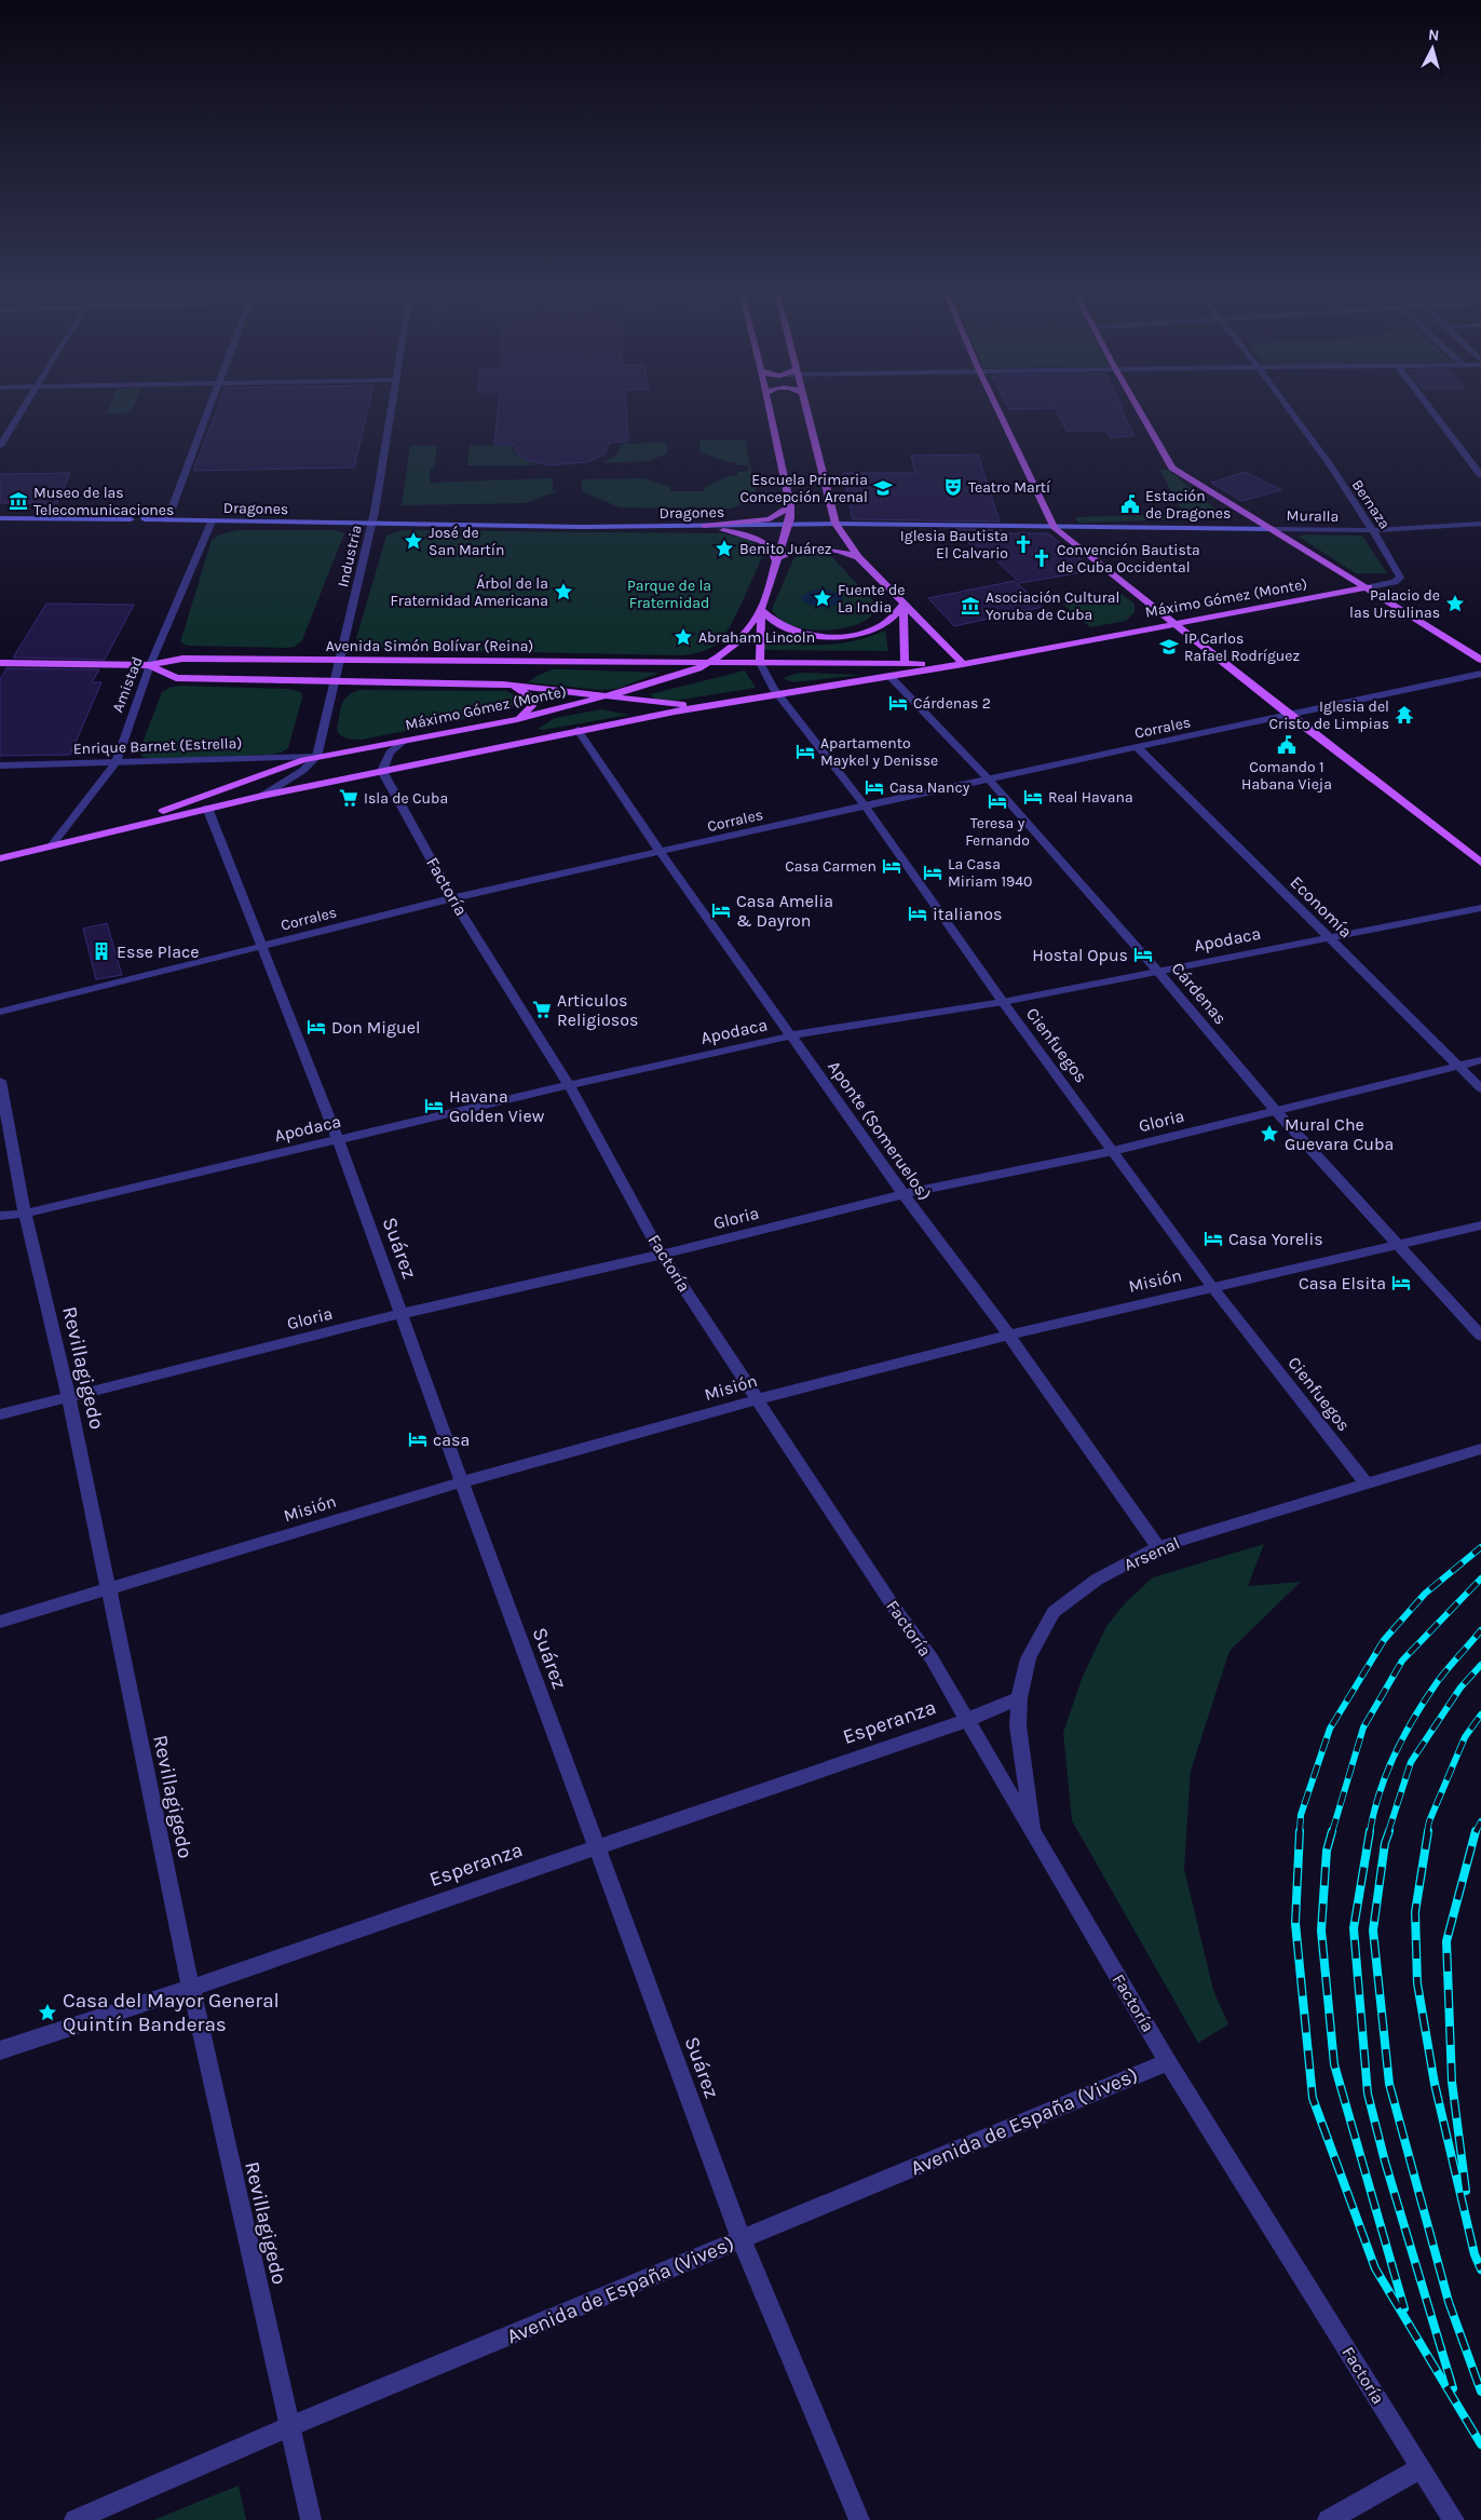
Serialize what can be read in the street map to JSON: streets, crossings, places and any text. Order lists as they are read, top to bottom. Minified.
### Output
{"streets":{"main road":["Dragones","Máximo Gómez (Monte)","Avenida Simón Bolívar (Reina)"],"street":["Bernaza","Muralla","Industria","Amistad","Corrales","Enrique Barnet (Estrella)","Factoría","Economía","Apodaca","Cárdenas","Cienfuegos","Gloria","Aponte (Someruelos)","Suárez","Misión","Revillagigedo","Arsenal","Esperanza","Avenida de España (Vives)"]},"crossings":[["Bernaza","Muralla"],["Bernaza","Máximo Gómez (Monte)"],["Dragones","Muralla"],["Dragones","Industria"],["Dragones","Amistad"],["Industria","Máximo Gómez (Monte)"],["Industria","Avenida Simón Bolívar (Reina)"],["Industria","Enrique Barnet (Estrella)"],["Máximo Gómez (Monte)","Avenida Simón Bolívar (Reina)"],["Máximo Gómez (Monte)","Amistad"],["Máximo Gómez (Monte)","Enrique Barnet (Estrella)"],["Máximo Gómez (Monte)","Factoría"],["Máximo Gómez (Monte)","Cárdenas"],["Máximo Gómez (Monte)","Cienfuegos"],["Máximo Gómez (Monte)","Aponte (Someruelos)"],["Máximo Gómez (Monte)","Suárez"],["Avenida Simón Bolívar (Reina)","Amistad"],["Amistad","Enrique Barnet (Estrella)"],["Corrales","Factoría"],["Corrales","Economía"],["Corrales","Cárdenas"],["Corrales","Cienfuegos"],["Corrales","Aponte (Someruelos)"],["Corrales","Suárez"],["Factoría","Apodaca"],["Factoría","Gloria"],["Factoría","Misión"],["Factoría","Arsenal"],["Factoría","Esperanza"],["Factoría","Avenida de España (Vives)"],["Economía","Apodaca"],["Economía","Gloria"],["Apodaca","Cárdenas"],["Apodaca","Cienfuegos"],["Apodaca","Aponte (Someruelos)"],["Apodaca","Suárez"],["Apodaca","Revillagigedo"],["Cárdenas","Gloria"],["Cárdenas","Misión"],["Cienfuegos","Gloria"],["Cienfuegos","Misión"],["Cienfuegos","Arsenal"],["Gloria","Aponte (Someruelos)"],["Gloria","Suárez"],["Gloria","Revillagigedo"],["Aponte (Someruelos)","Misión"],["Aponte (Someruelos)","Arsenal"],["Suárez","Misión"],["Suárez","Esperanza"],["Suárez","Avenida de España (Vives)"],["Misión","Revillagigedo"],["Revillagigedo","Esperanza"],["Revillagigedo","Avenida de España (Vives)"],["Arsenal","Esperanza"]],"parks":["Parque de la Fraternidad"],"places":{"theatre":["Teatro Martí"],"school or university":["Escuela Primaria Concepción Arenal","IP Carlos Rafael Rodríguez"],"museum":["Museo de las Telecomunicaciones","Asociación Cultural Yoruba de Cuba"],"public building":["Estación de Dragones","Comando 1 Habana Vieja"],"place":["José de San Martín","Benito Juárez","Árbol de la Fraternidad Americana","Fuente de La India","Palacio de las Ursulinas","Abraham Lincoln","Mural Che Guevara Cuba","Casa del Mayor General Quintín Banderas"],"church":["Iglesia Bautista El Calvario","Convención Bautista de Cuba Occidental"],"hotel":["Cárdenas 2","Apartamento Maykel y Denisse","Casa Nancy","Real Havana","Teresa y Fernando","Casa Carmen","La Casa Miriam 1940","Casa Amelia & Dayron","italianos","Hostal Opus","Don Miguel","Havana Golden View","Casa Yorelis","Casa Elsita","casa"],"temple":["Iglesia del Cristo de Limpias"],"supermarket":["Isla de Cuba","Articulos Religiosos"],"building":["Esse Place"]},"north":"top"}
